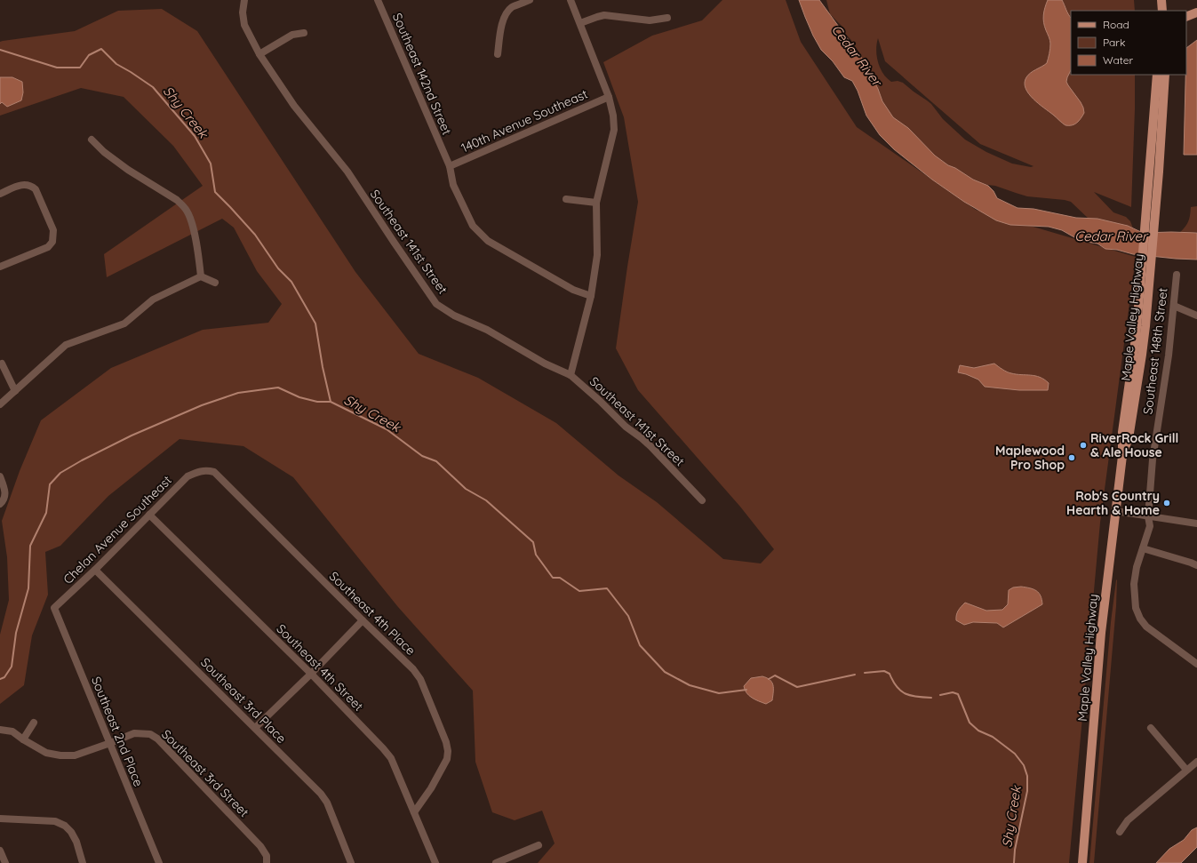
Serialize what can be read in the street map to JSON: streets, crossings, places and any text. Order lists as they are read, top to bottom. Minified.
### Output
{"streets":{"main road":["Maple Valley Highway"],"street":["Southeast 142nd Street","140th Avenue Southeast","Southeast 141st Street","Southeast 148th Street","Chelan Avenue Southeast","Southeast 4th Place","Southeast 4th Street","Southeast 3rd Place","Southeast 2nd Place","Southeast 3rd Street"]},"crossings":[["Southeast 142nd Street","140th Avenue Southeast"],["Chelan Avenue Southeast","Southeast 4th Place"],["Chelan Avenue Southeast","Southeast 4th Street"],["Chelan Avenue Southeast","Southeast 3rd Place"],["Chelan Avenue Southeast","Southeast 2nd Place"],["Southeast 4th Place","Southeast 4th Street"],["Southeast 2nd Place","Southeast 3rd Street"]],"water":["Cedar River","Shy Creek"],"places":["RiverRock Grill & Ale House","Maplewood Pro Shop","Rob's Country Hearth & Home"],"legend":["Road","Park","Water"]}
